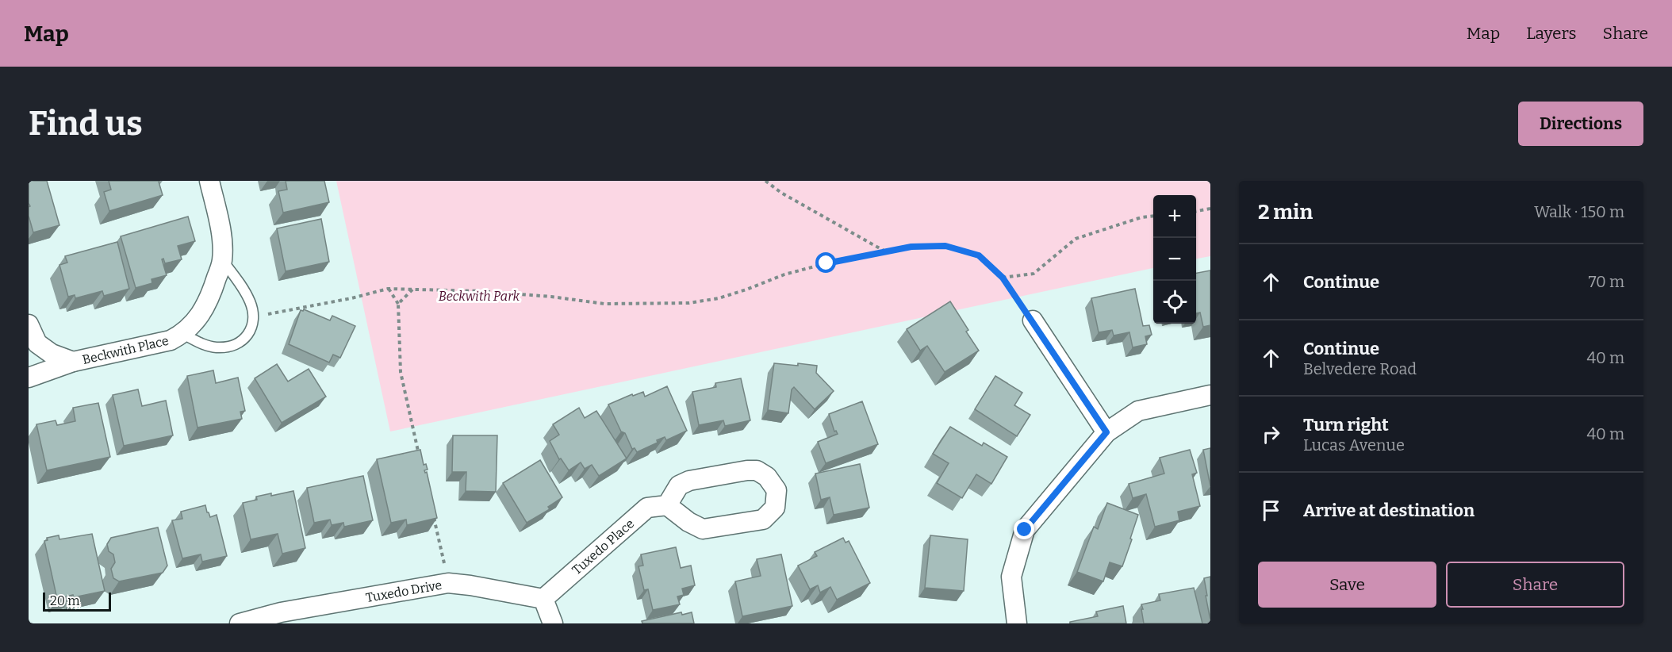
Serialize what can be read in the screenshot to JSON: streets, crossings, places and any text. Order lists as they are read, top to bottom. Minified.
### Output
{"streets":{"street":["Beckwith Place","Tuxedo Place","Tuxedo Drive"]},"crossings":[["Tuxedo Place","Tuxedo Drive"]],"parks":["Beckwith Park"],"scale_bar":"20 m","page":{"header":"Map","nav":["Map","Layers","Share"],"buttons":["Directions",["Save","Share"]],"title":"Find us","heading":["2 min","Walk · 150 m"],"map_buttons":["+","−"],"list":[["Continue","70 m"],["Continue","Belvedere Road","40 m"],["Turn right","Lucas Avenue","40 m"],"Arrive at destination"],"scale":"20 m"}}
